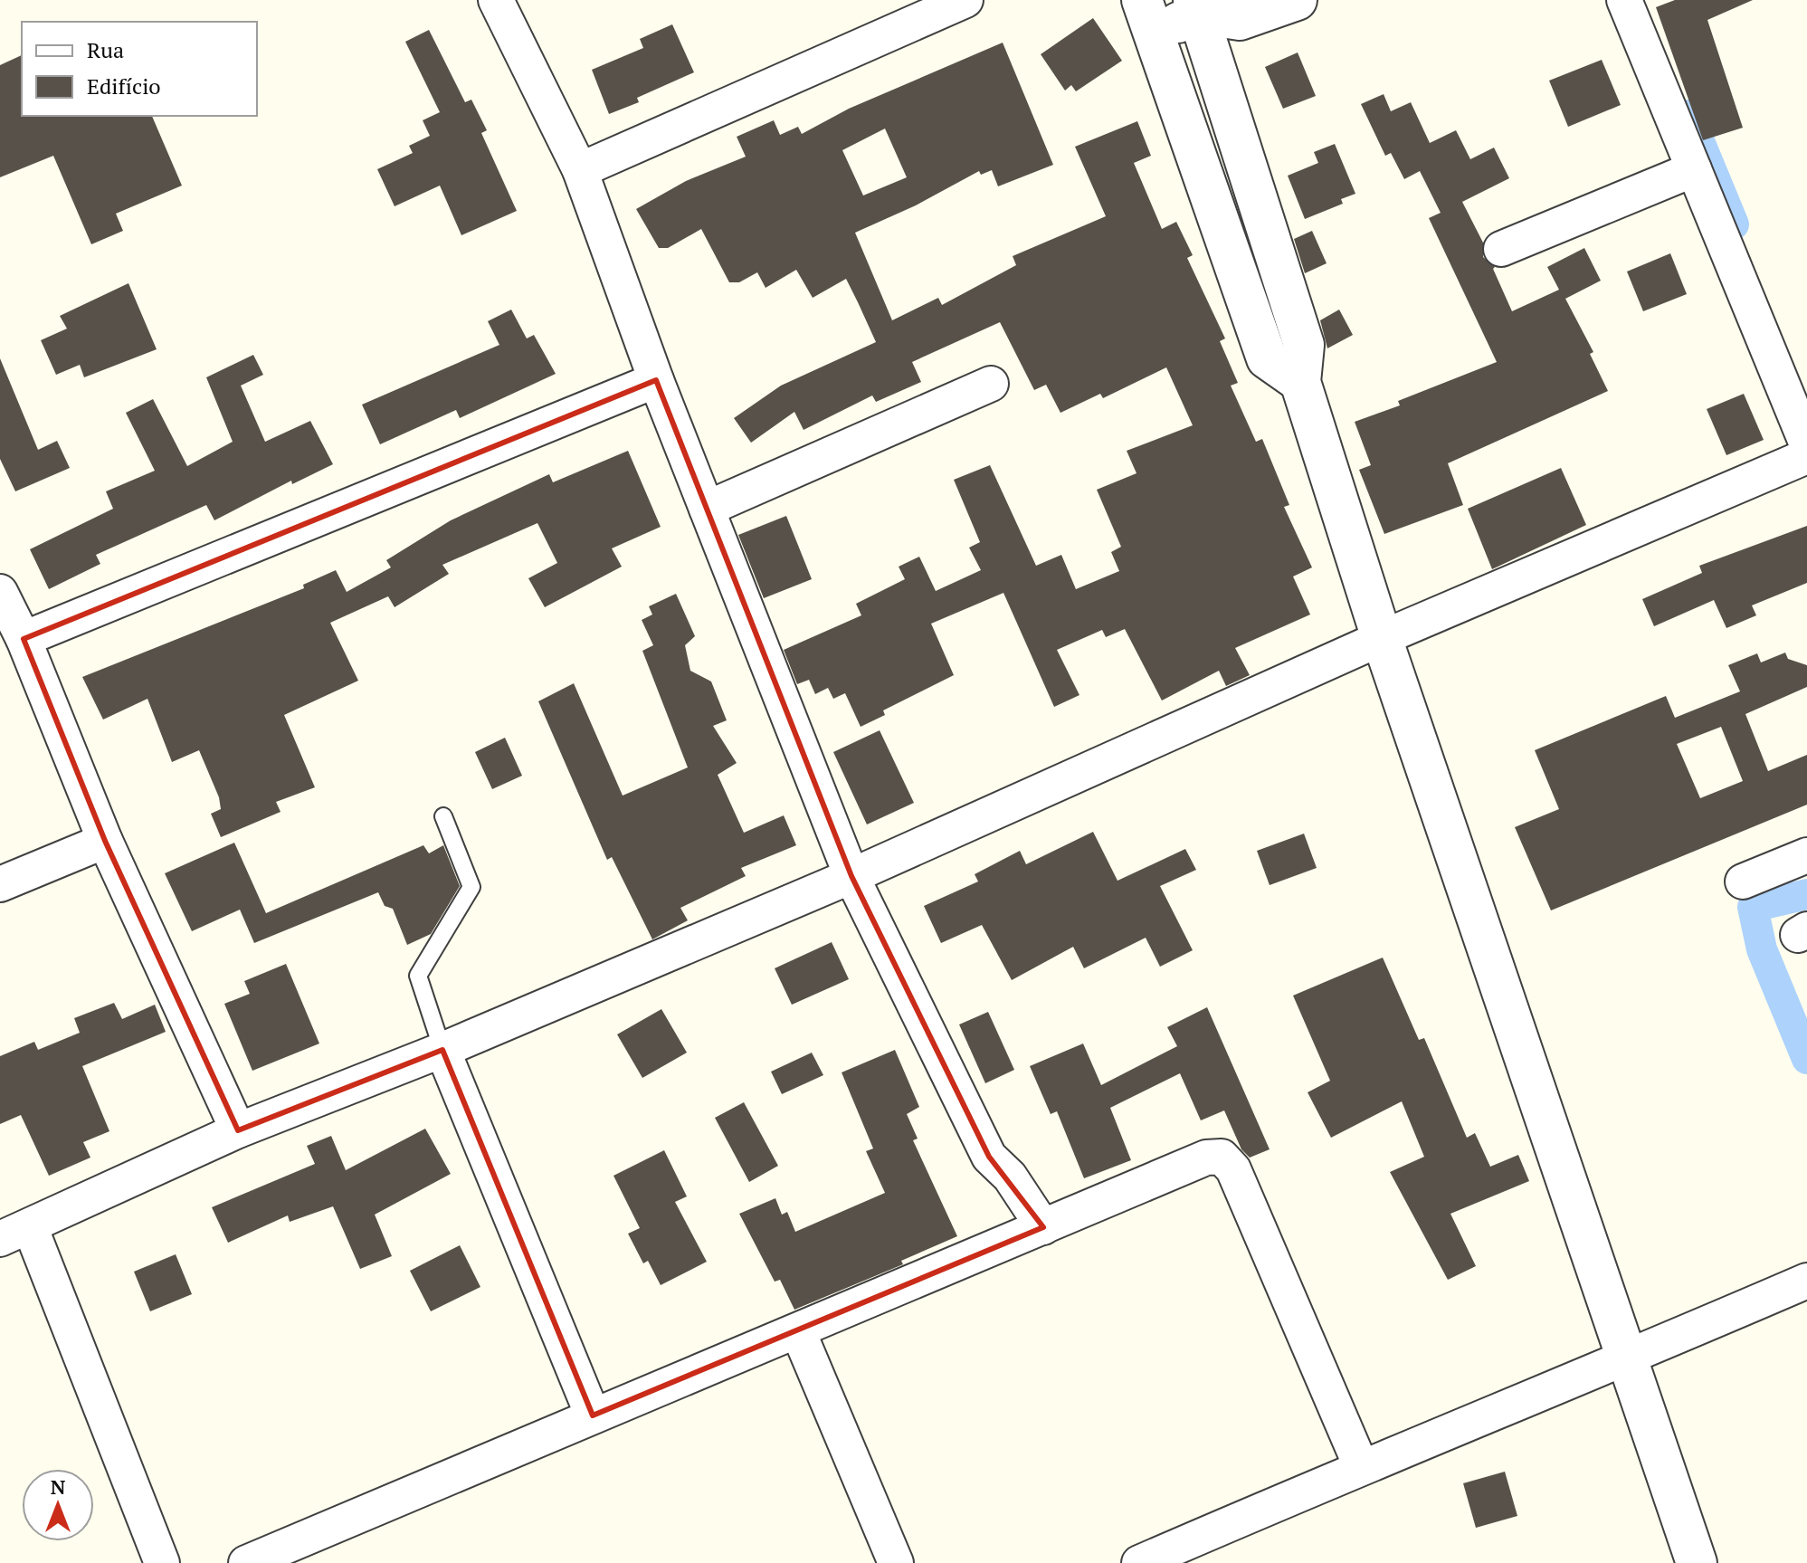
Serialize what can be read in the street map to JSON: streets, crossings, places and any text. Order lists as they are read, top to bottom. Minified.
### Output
{"legend":["Rua","Edifício"],"north":"top"}
